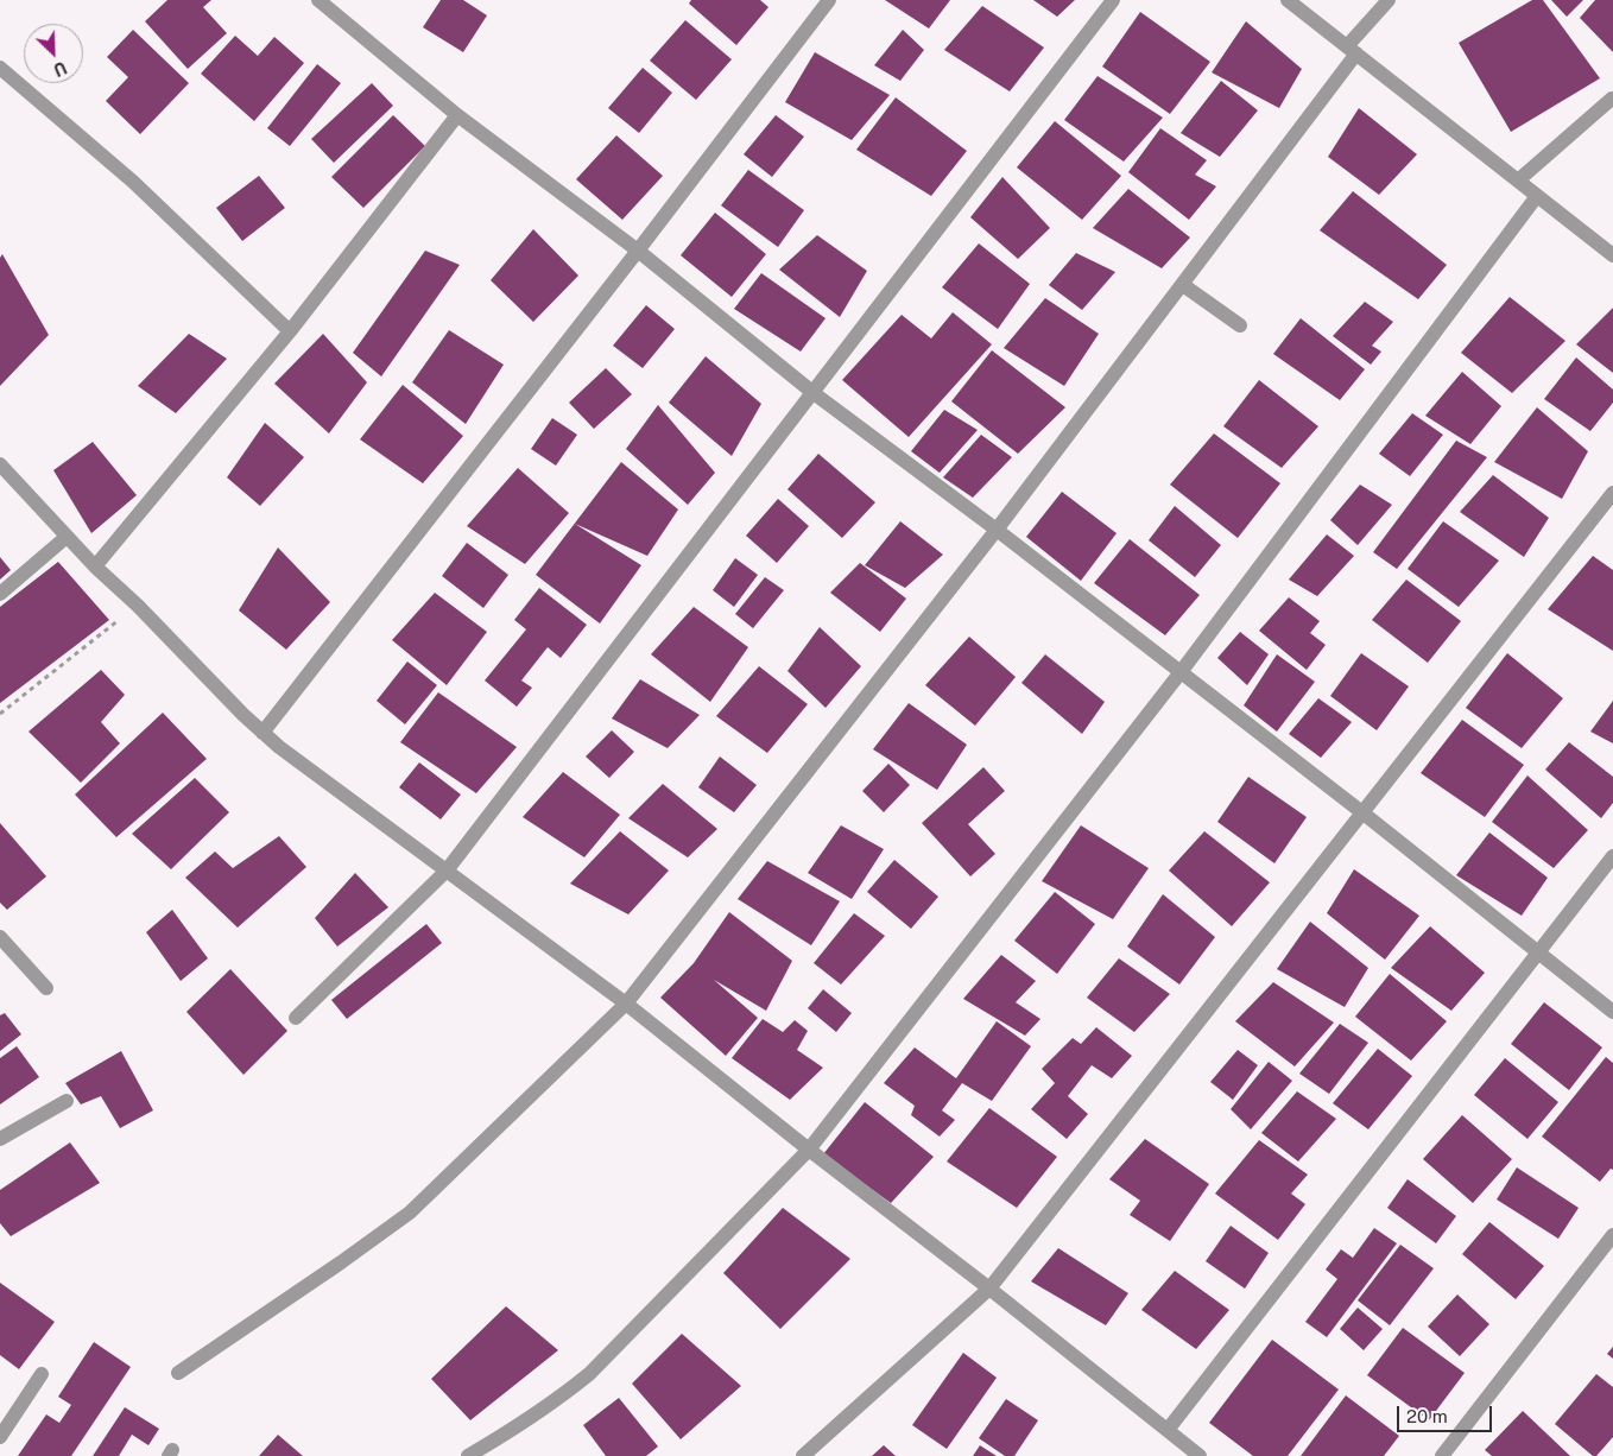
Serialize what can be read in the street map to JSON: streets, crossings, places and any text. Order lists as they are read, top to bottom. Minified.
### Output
{"scale_bar":"20 m","north":"bottom right"}
